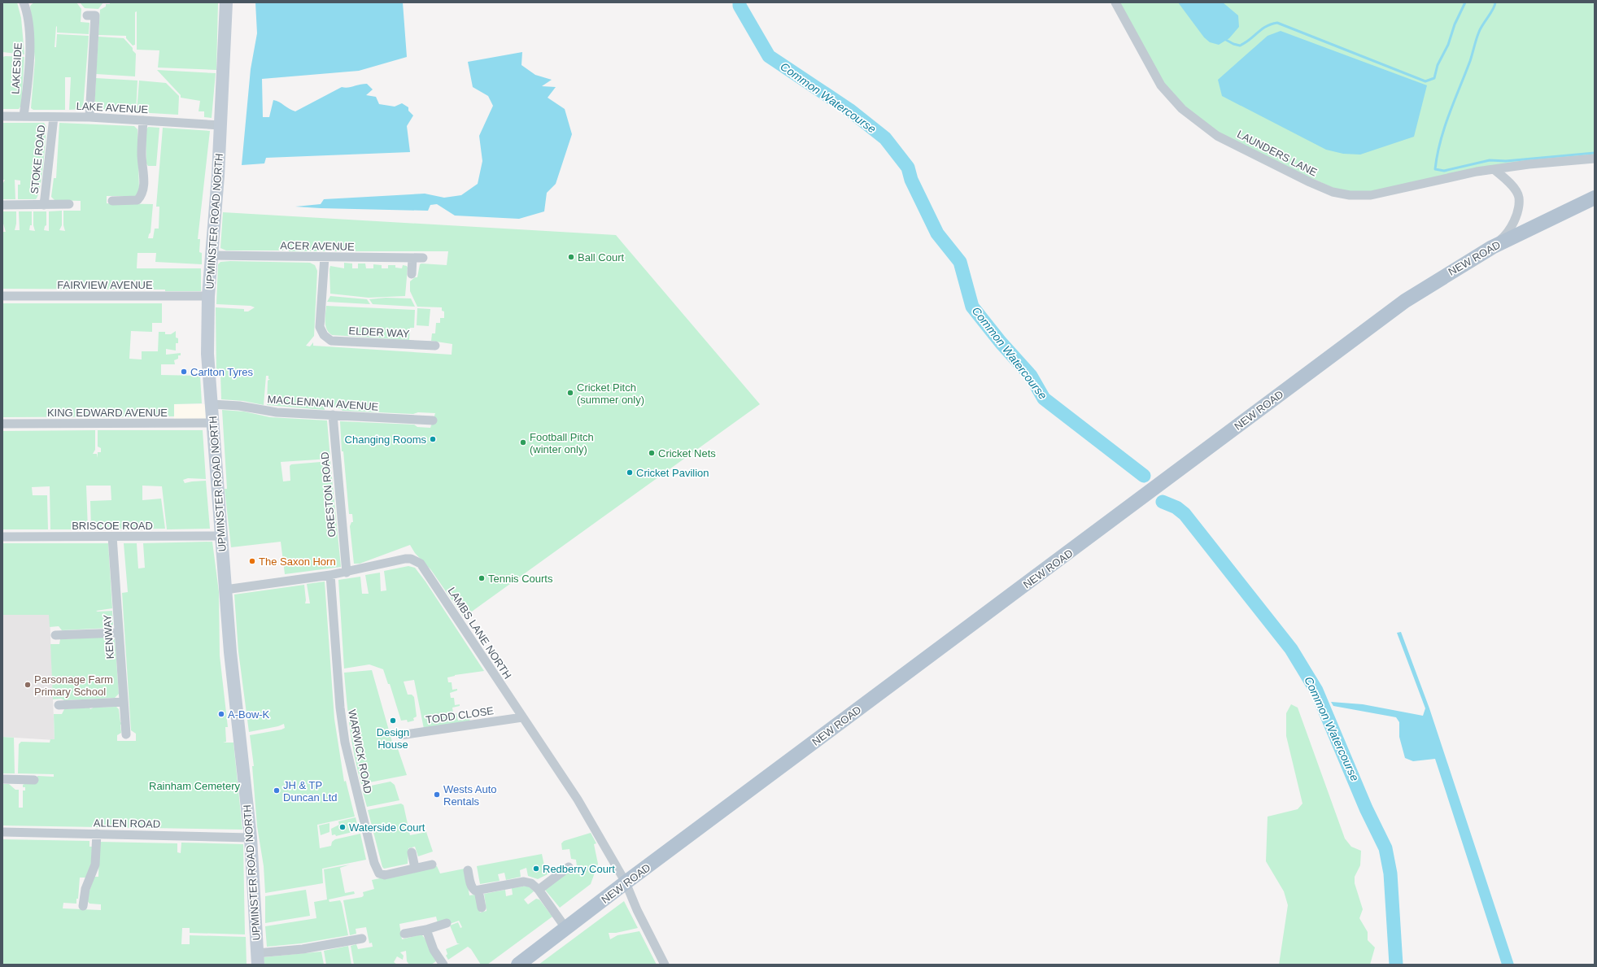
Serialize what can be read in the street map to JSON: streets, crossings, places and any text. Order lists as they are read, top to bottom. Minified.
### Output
{"streets":{"main road":["NEW ROAD"],"street":["LAKESIDE","LAKE AVENUE","LAUNDERS LANE","STOKE ROAD","UPMINSTER ROAD NORTH","ACER AVENUE","FAIRVIEW AVENUE","ELDER WAY","MACLENNAN AVENUE","KING EDWARD AVENUE","ORESTON ROAD","BRISCOE ROAD","LAMBS LANE NORTH","KENWAY","TODD CLOSE","WARWICK ROAD","ALLEN ROAD"]},"crossings":[["LAKESIDE","LAKE AVENUE"],["LAKE AVENUE","STOKE ROAD"],["LAKE AVENUE","UPMINSTER ROAD NORTH"],["UPMINSTER ROAD NORTH","ACER AVENUE"],["UPMINSTER ROAD NORTH","FAIRVIEW AVENUE"],["UPMINSTER ROAD NORTH","MACLENNAN AVENUE"],["UPMINSTER ROAD NORTH","KING EDWARD AVENUE"],["UPMINSTER ROAD NORTH","BRISCOE ROAD"],["UPMINSTER ROAD NORTH","LAMBS LANE NORTH"],["UPMINSTER ROAD NORTH","ALLEN ROAD"],["ACER AVENUE","ELDER WAY"],["NEW ROAD","LAMBS LANE NORTH"],["MACLENNAN AVENUE","ORESTON ROAD"],["ORESTON ROAD","LAMBS LANE NORTH"],["BRISCOE ROAD","KENWAY"],["LAMBS LANE NORTH","TODD CLOSE"],["LAMBS LANE NORTH","WARWICK ROAD"]],"water":["Common Watercourse"],"parks":["Rainham Cemetery"],"places":["Ball Court","Carlton Tyres","Cricket Pitch (summer only)","Changing Rooms","Football Pitch (winter only)","Cricket Nets","Cricket Pavilion","The Saxon Horn","Tennis Courts","Parsonage Farm Primary School","A-Bow-K","Design House","JH & TP Duncan Ltd","Wests Auto Rentals","Waterside Court","Redberry Court"]}
